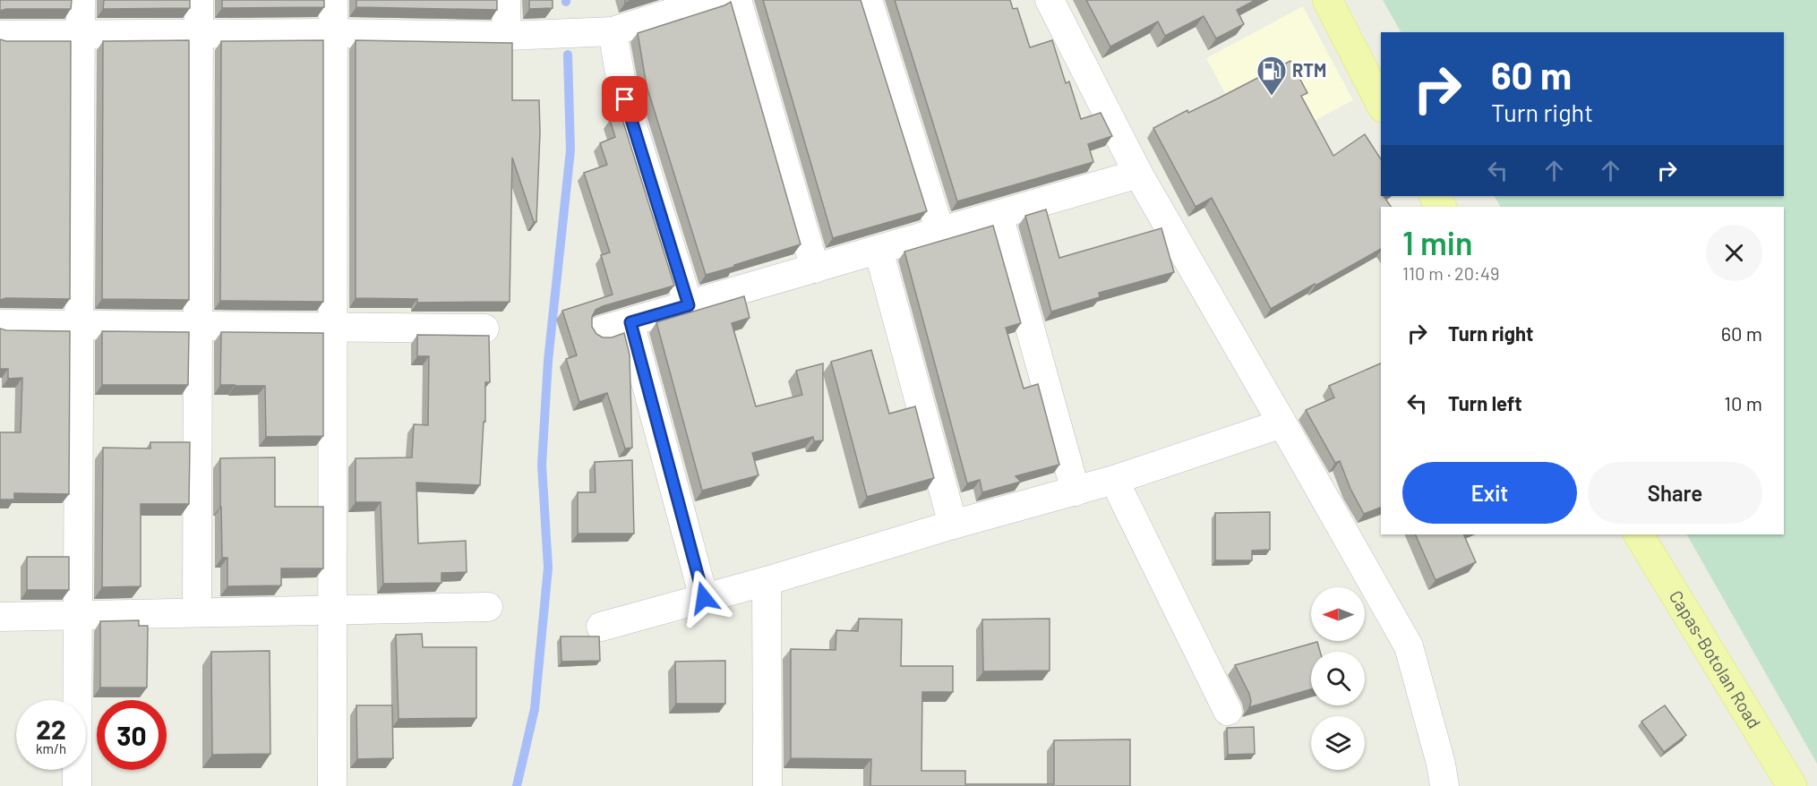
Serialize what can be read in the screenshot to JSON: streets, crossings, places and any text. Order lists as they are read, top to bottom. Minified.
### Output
{"streets":{"main road":["Capas-Botolan Road"]},"places":{"fuel station":["RTM"]},"north":"left","page":{"turn":["60 m","Turn right"],"heading":["1 min","110 m · 20:49"],"list":[{"name":"Turn right","value":"60 m"},{"name":"Turn left","value":"10 m"}],"buttons":["Exit","Share"],"speed":"22 km/h","limit":"30"}}
